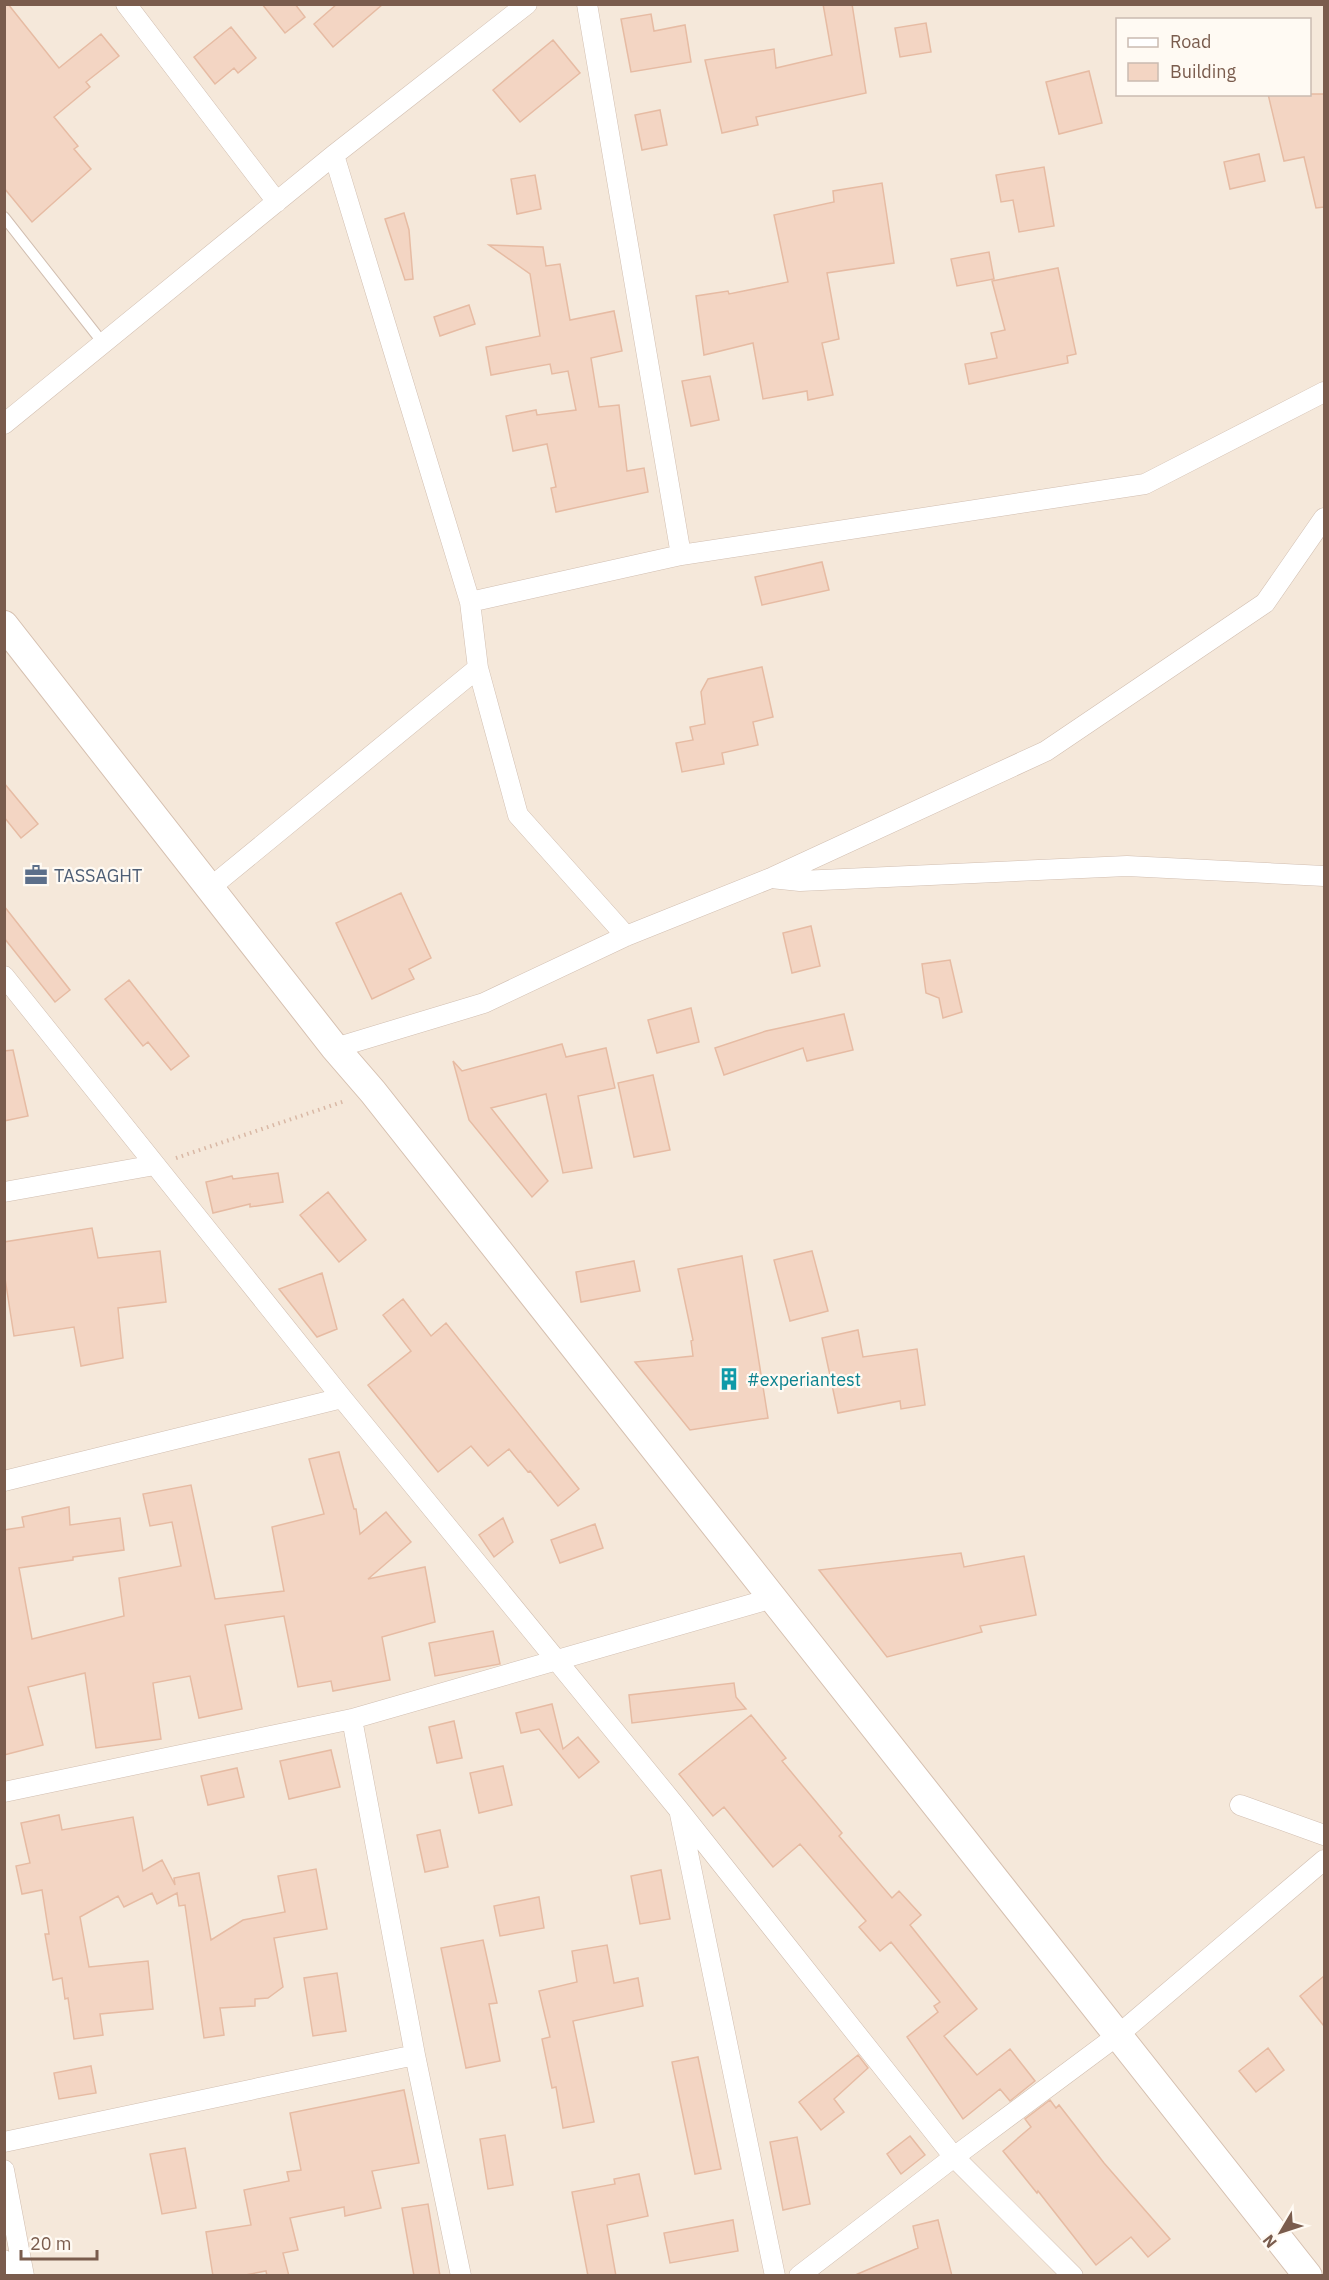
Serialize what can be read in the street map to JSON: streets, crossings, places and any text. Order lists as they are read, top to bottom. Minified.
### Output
{"places":{"office":["TASSAGHT"],"building":["#experiantest"]},"legend":["Road","Building"],"scale_bar":"20 m","north":"bottom left"}
